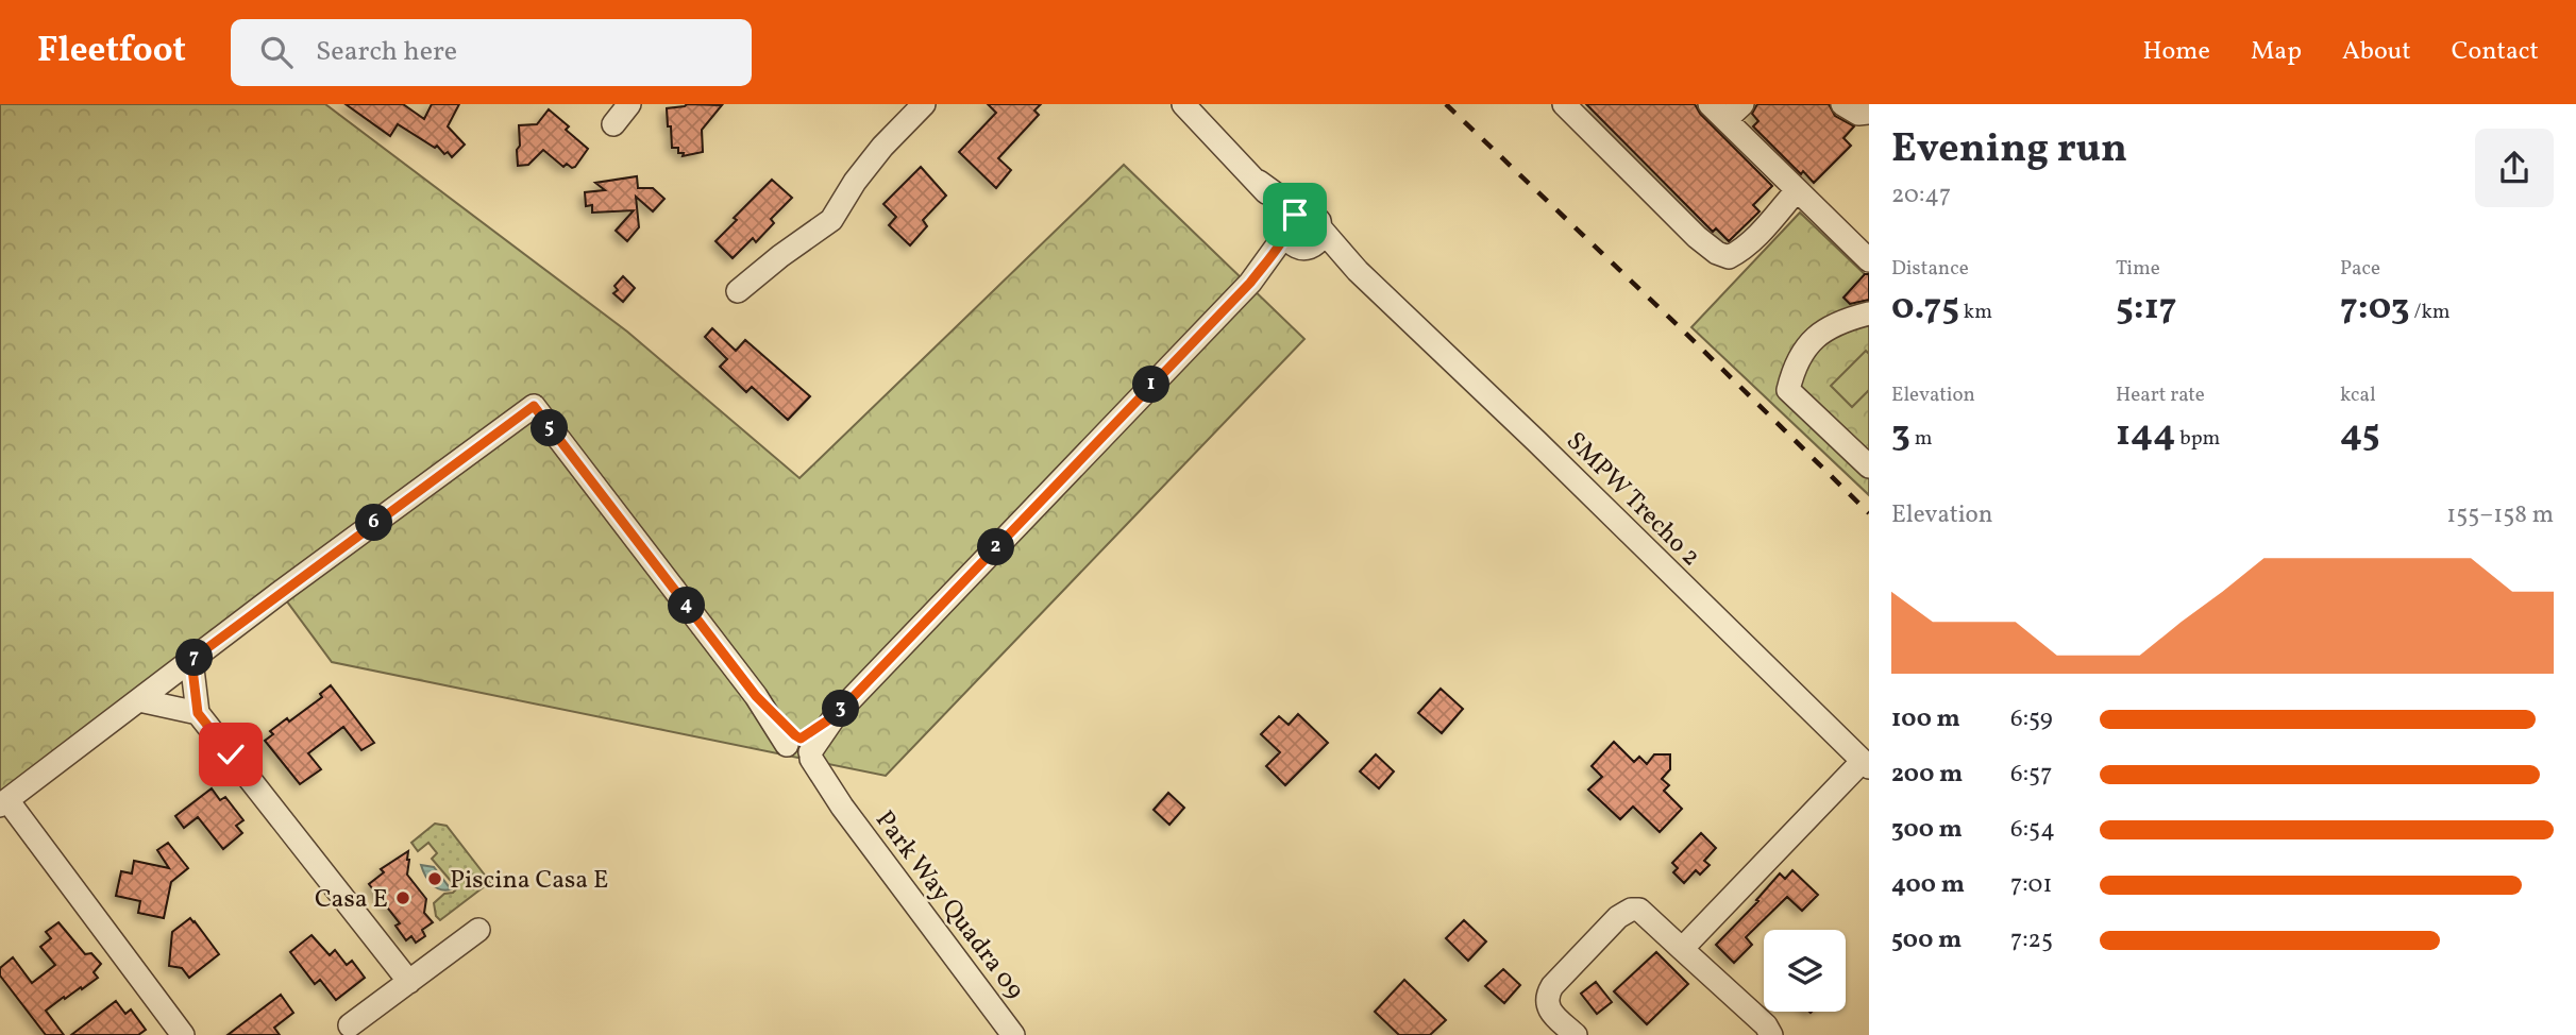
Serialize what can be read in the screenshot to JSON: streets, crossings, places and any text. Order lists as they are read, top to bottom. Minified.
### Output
{"streets":{"street":["SMPW Trecho 2","Park Way Quadra 09"]},"places":["Piscina Casa E","Casa E"],"page":{"header":"Fleetfoot","search":"Search here","nav":["Home","Map","About","Contact"],"heading":["Evening run","20:47"],"stats":[["Distance","0.75 km"],["Time","5:17"],["Pace","7:03 /km"],["Elevation","3 m"],["Heart rate","144 bpm"],["kcal","45"]],"pins":["1","5","6","2","4","7","3"],"chart":["Elevation","155–158 m"],"list":[{"name":"100 m","note":"6:59"},{"name":"200 m","note":"6:57"},{"name":"300 m","note":"6:54"},{"name":"400 m","note":"7:01"},{"name":"500 m","note":"7:25"}]}}
